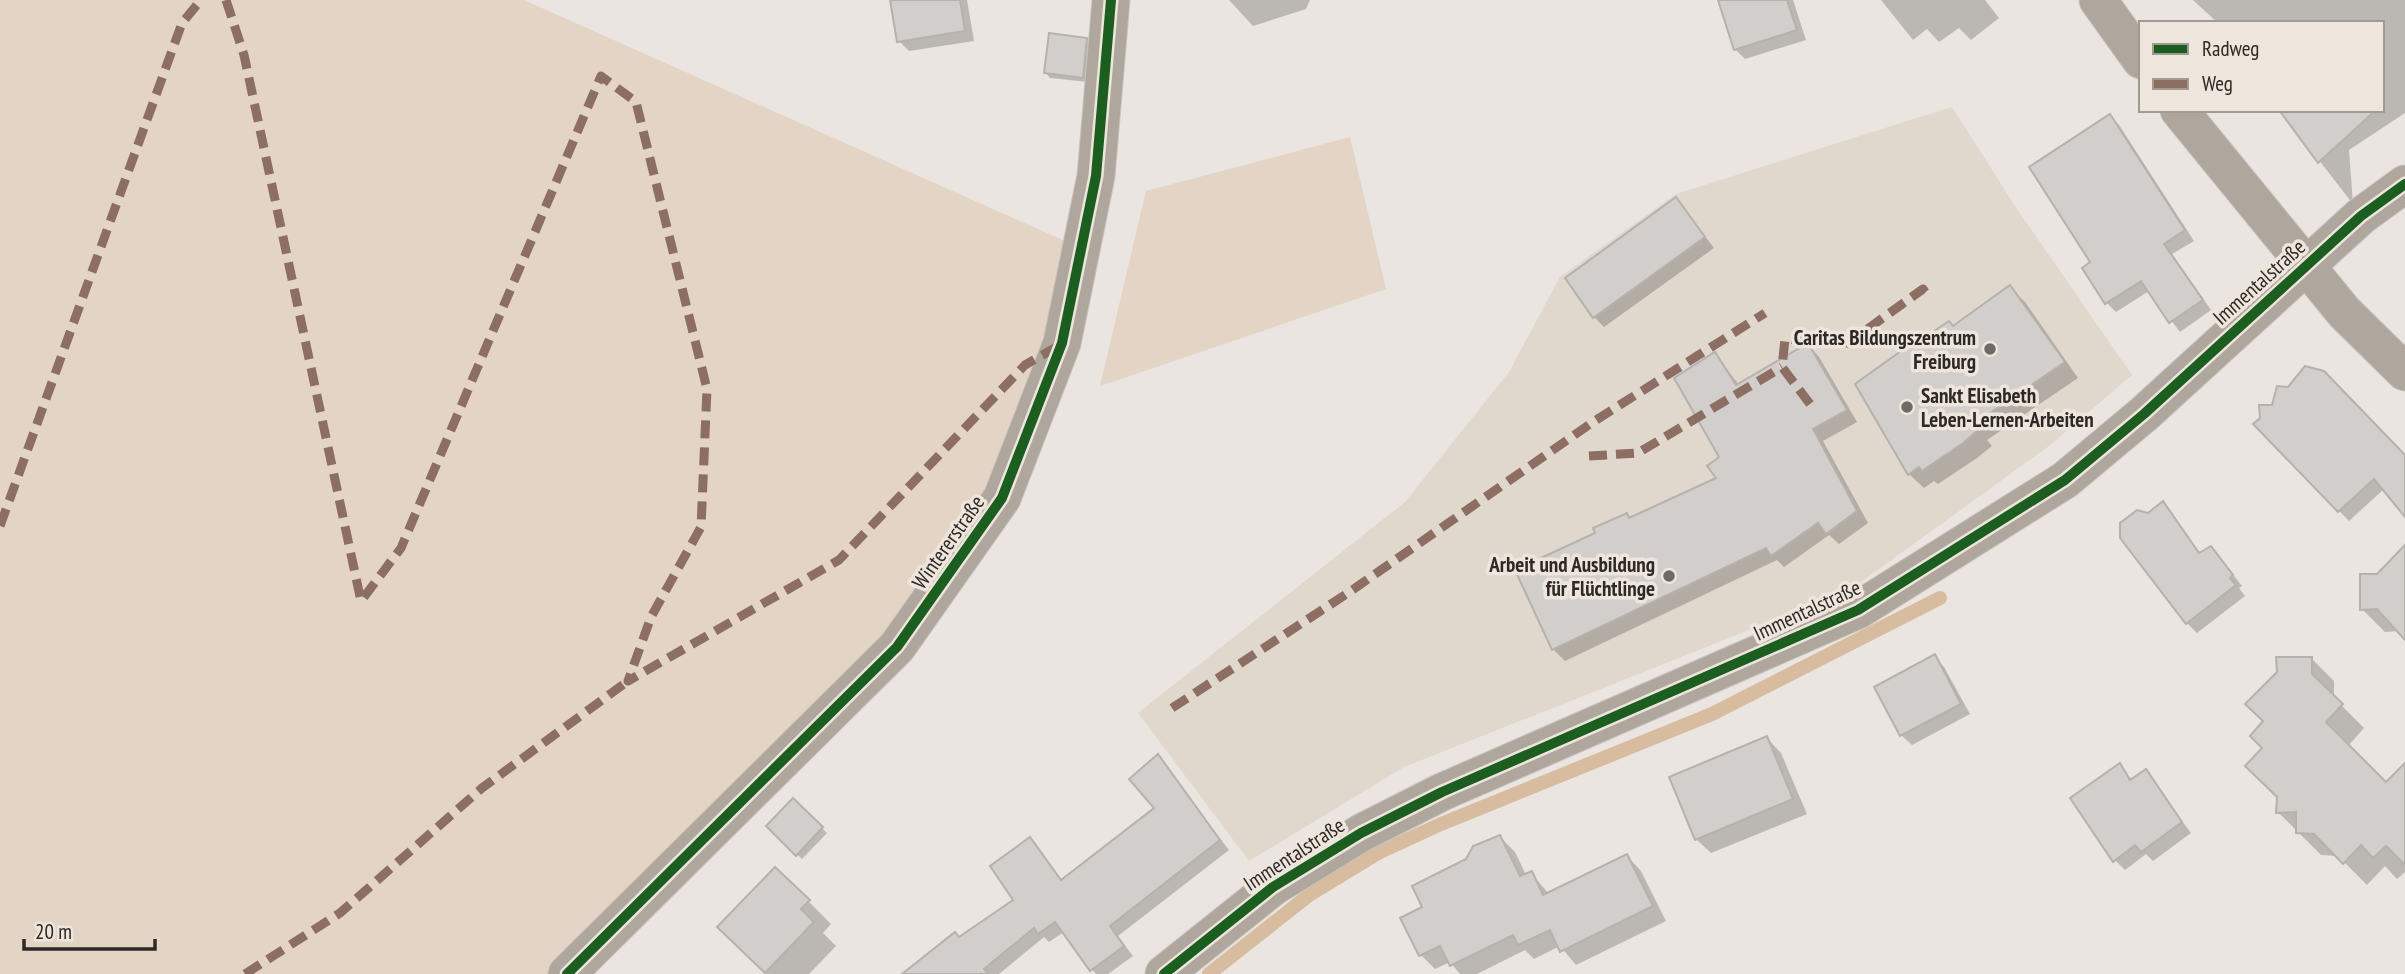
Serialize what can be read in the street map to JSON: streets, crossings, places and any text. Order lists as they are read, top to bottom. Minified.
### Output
{"streets":{"street":["Immentalstraße","Wintererstraße"]},"places":["Caritas Bildungszentrum Freiburg","Sankt Elisabeth Leben-Lernen-Arbeiten","Arbeit und Ausbildung für Flüchtlinge"],"legend":["Radweg","Weg"],"scale_bar":"20 m"}
